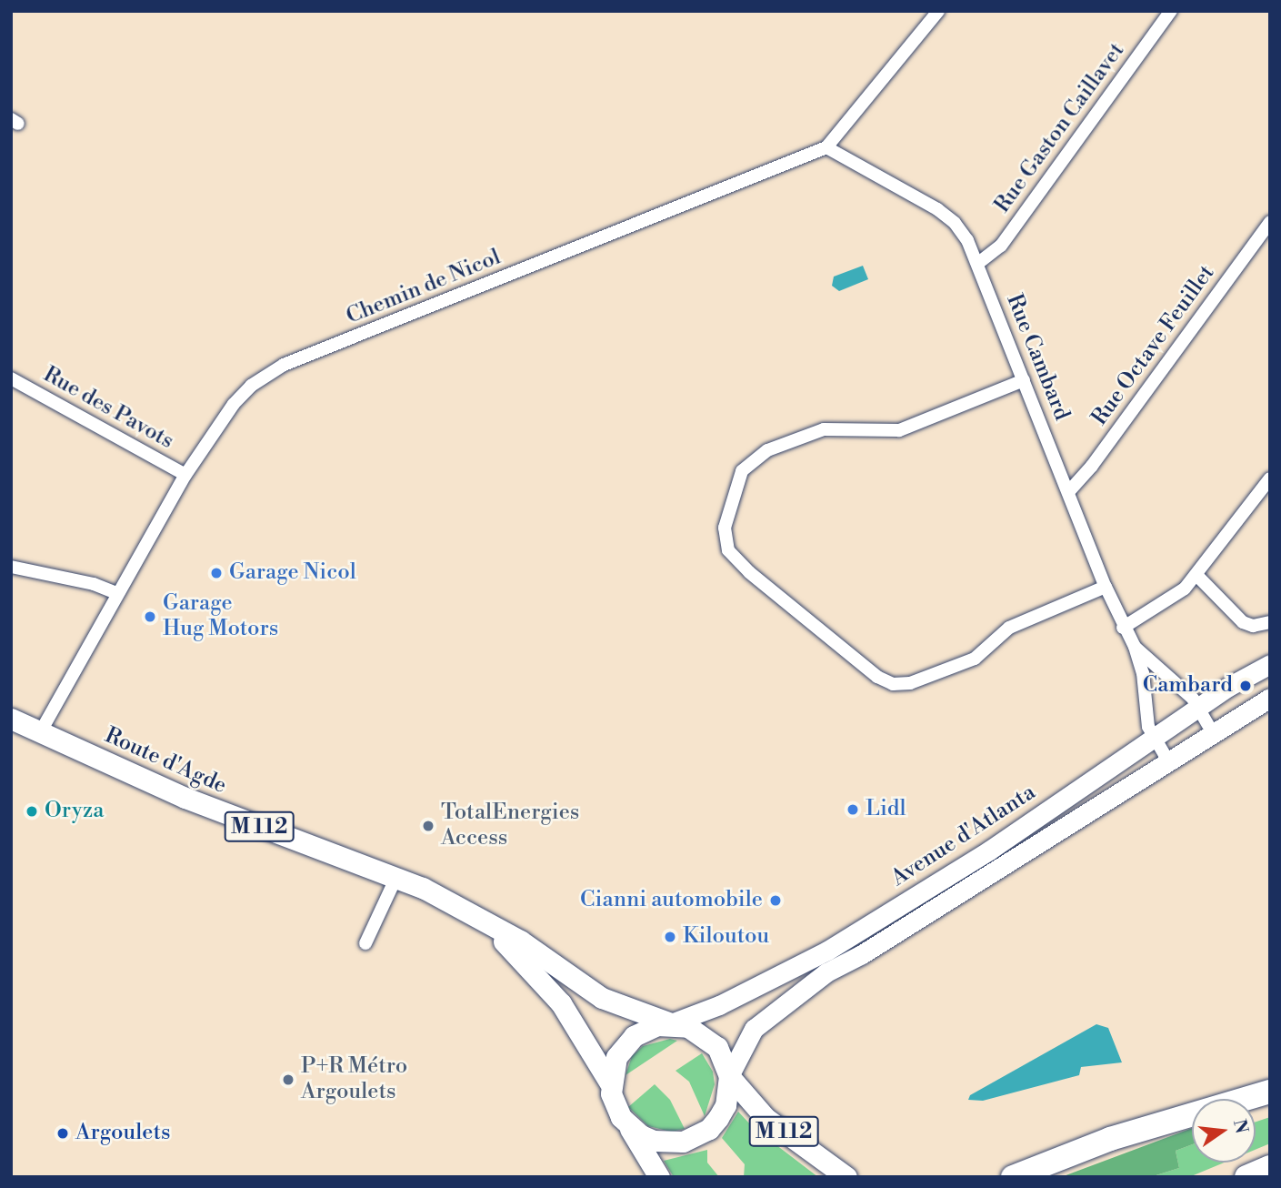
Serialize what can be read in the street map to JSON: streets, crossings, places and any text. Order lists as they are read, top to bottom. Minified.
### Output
{"streets":{"main road":["Route d'Agde","M 112","Avenue d'Atlanta"],"street":["Rue Gaston Caillavet","Chemin de Nicol","Rue Octave Feuillet","Rue Cambard","Rue des Pavots"]},"crossings":[["Rue Gaston Caillavet","Rue Cambard"],["Chemin de Nicol","Rue Cambard"],["Chemin de Nicol","Rue des Pavots"],["Chemin de Nicol","Route d'Agde"],["Rue Octave Feuillet","Rue Cambard"],["Rue Cambard","Avenue d'Atlanta"],["Route d'Agde","M 112"],["Route d'Agde","Avenue d'Atlanta"],["M 112","Avenue d'Atlanta"]],"places":["Garage Nicol","Garage Hug Motors","Cambard","Lidl","Oryza","TotalEnergies Access","Cianni automobile","Kiloutou","P+R Métro Argoulets","Argoulets"],"north":"right"}
